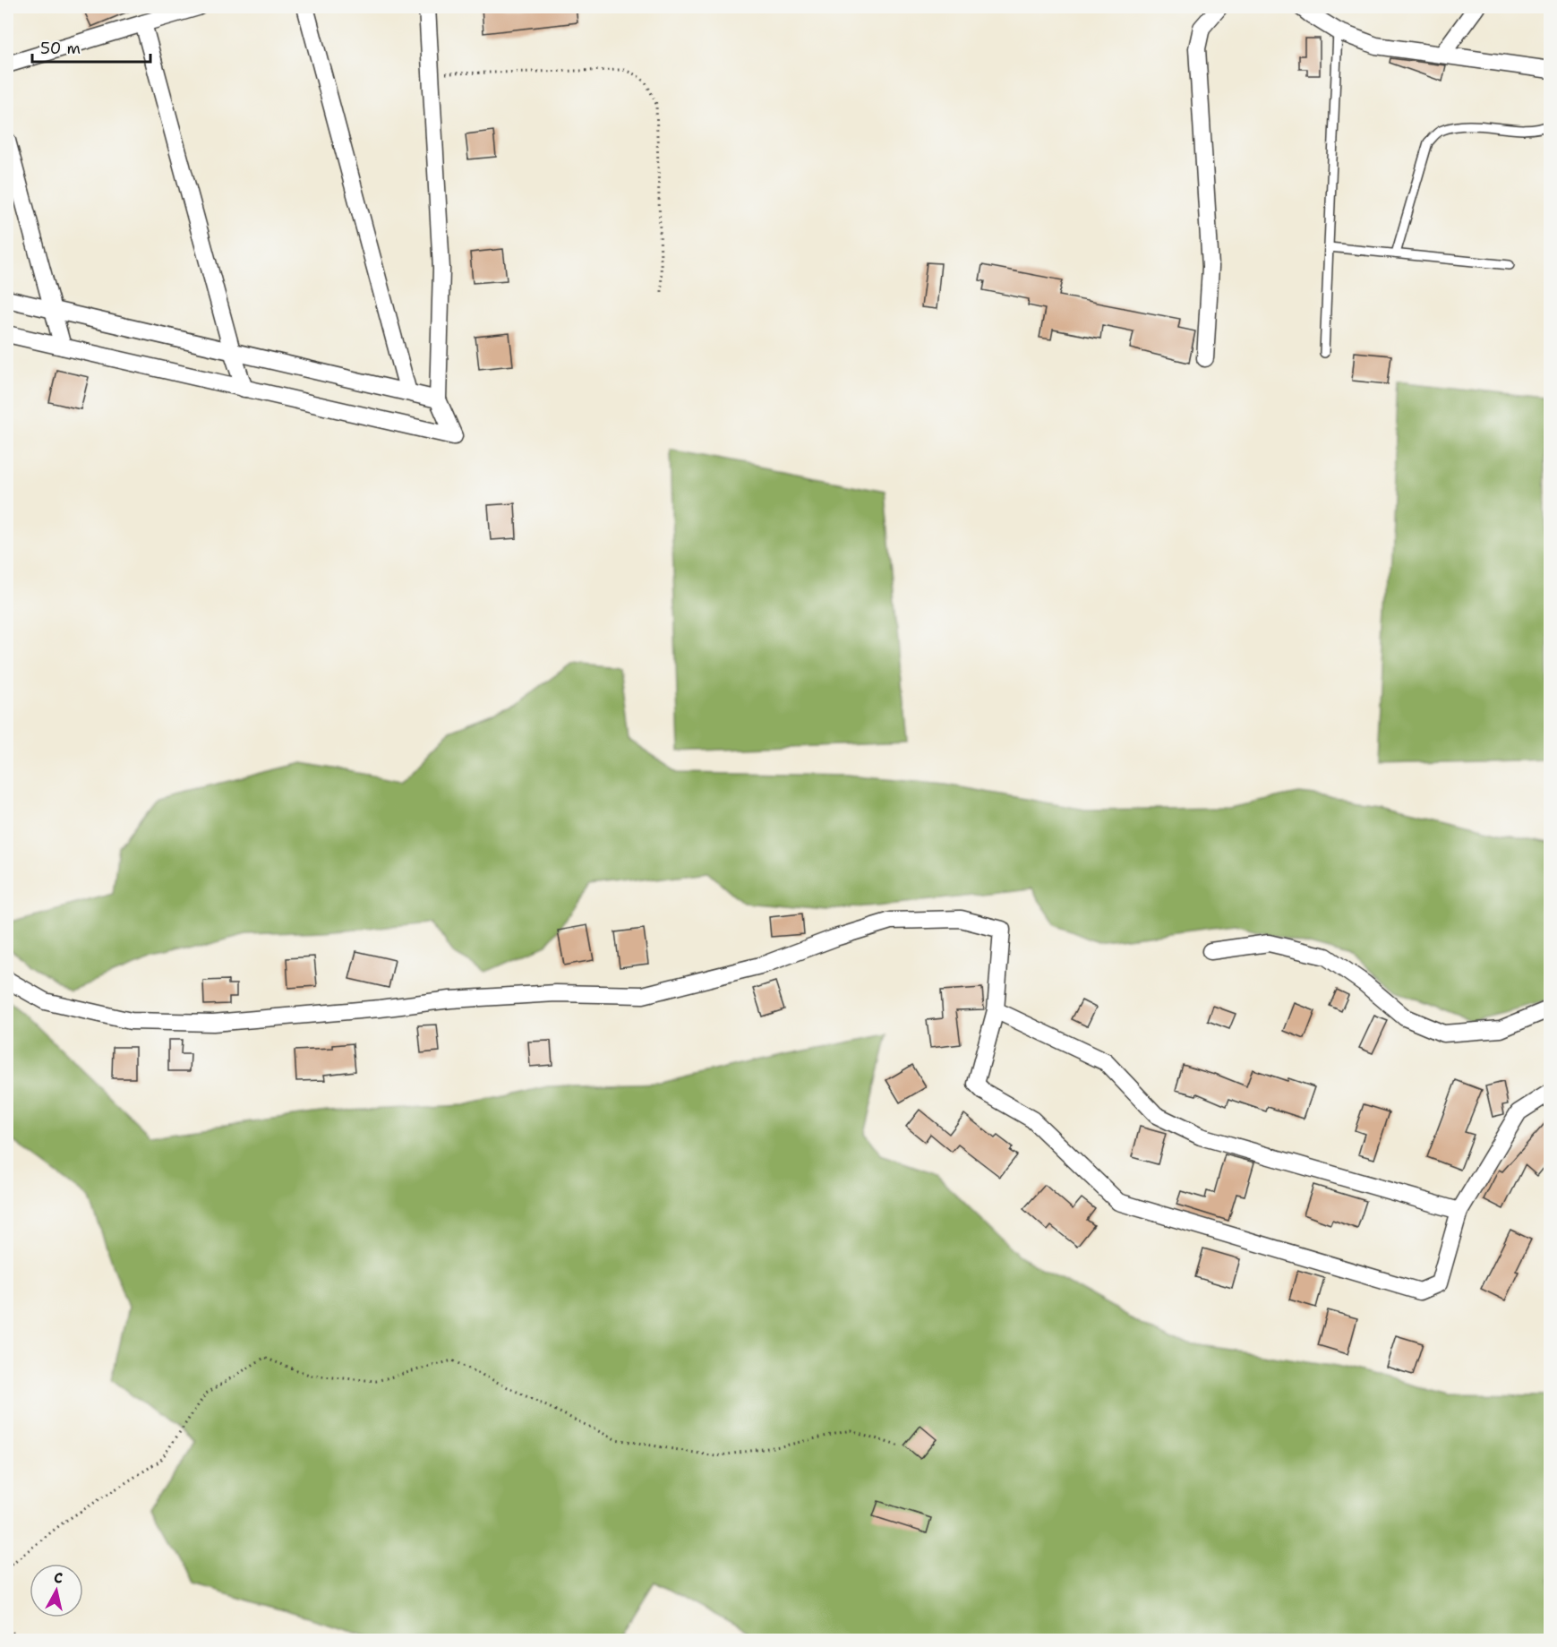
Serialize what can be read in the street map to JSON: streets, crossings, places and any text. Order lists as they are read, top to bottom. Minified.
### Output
{"scale_bar":"50 m","north":"top"}
